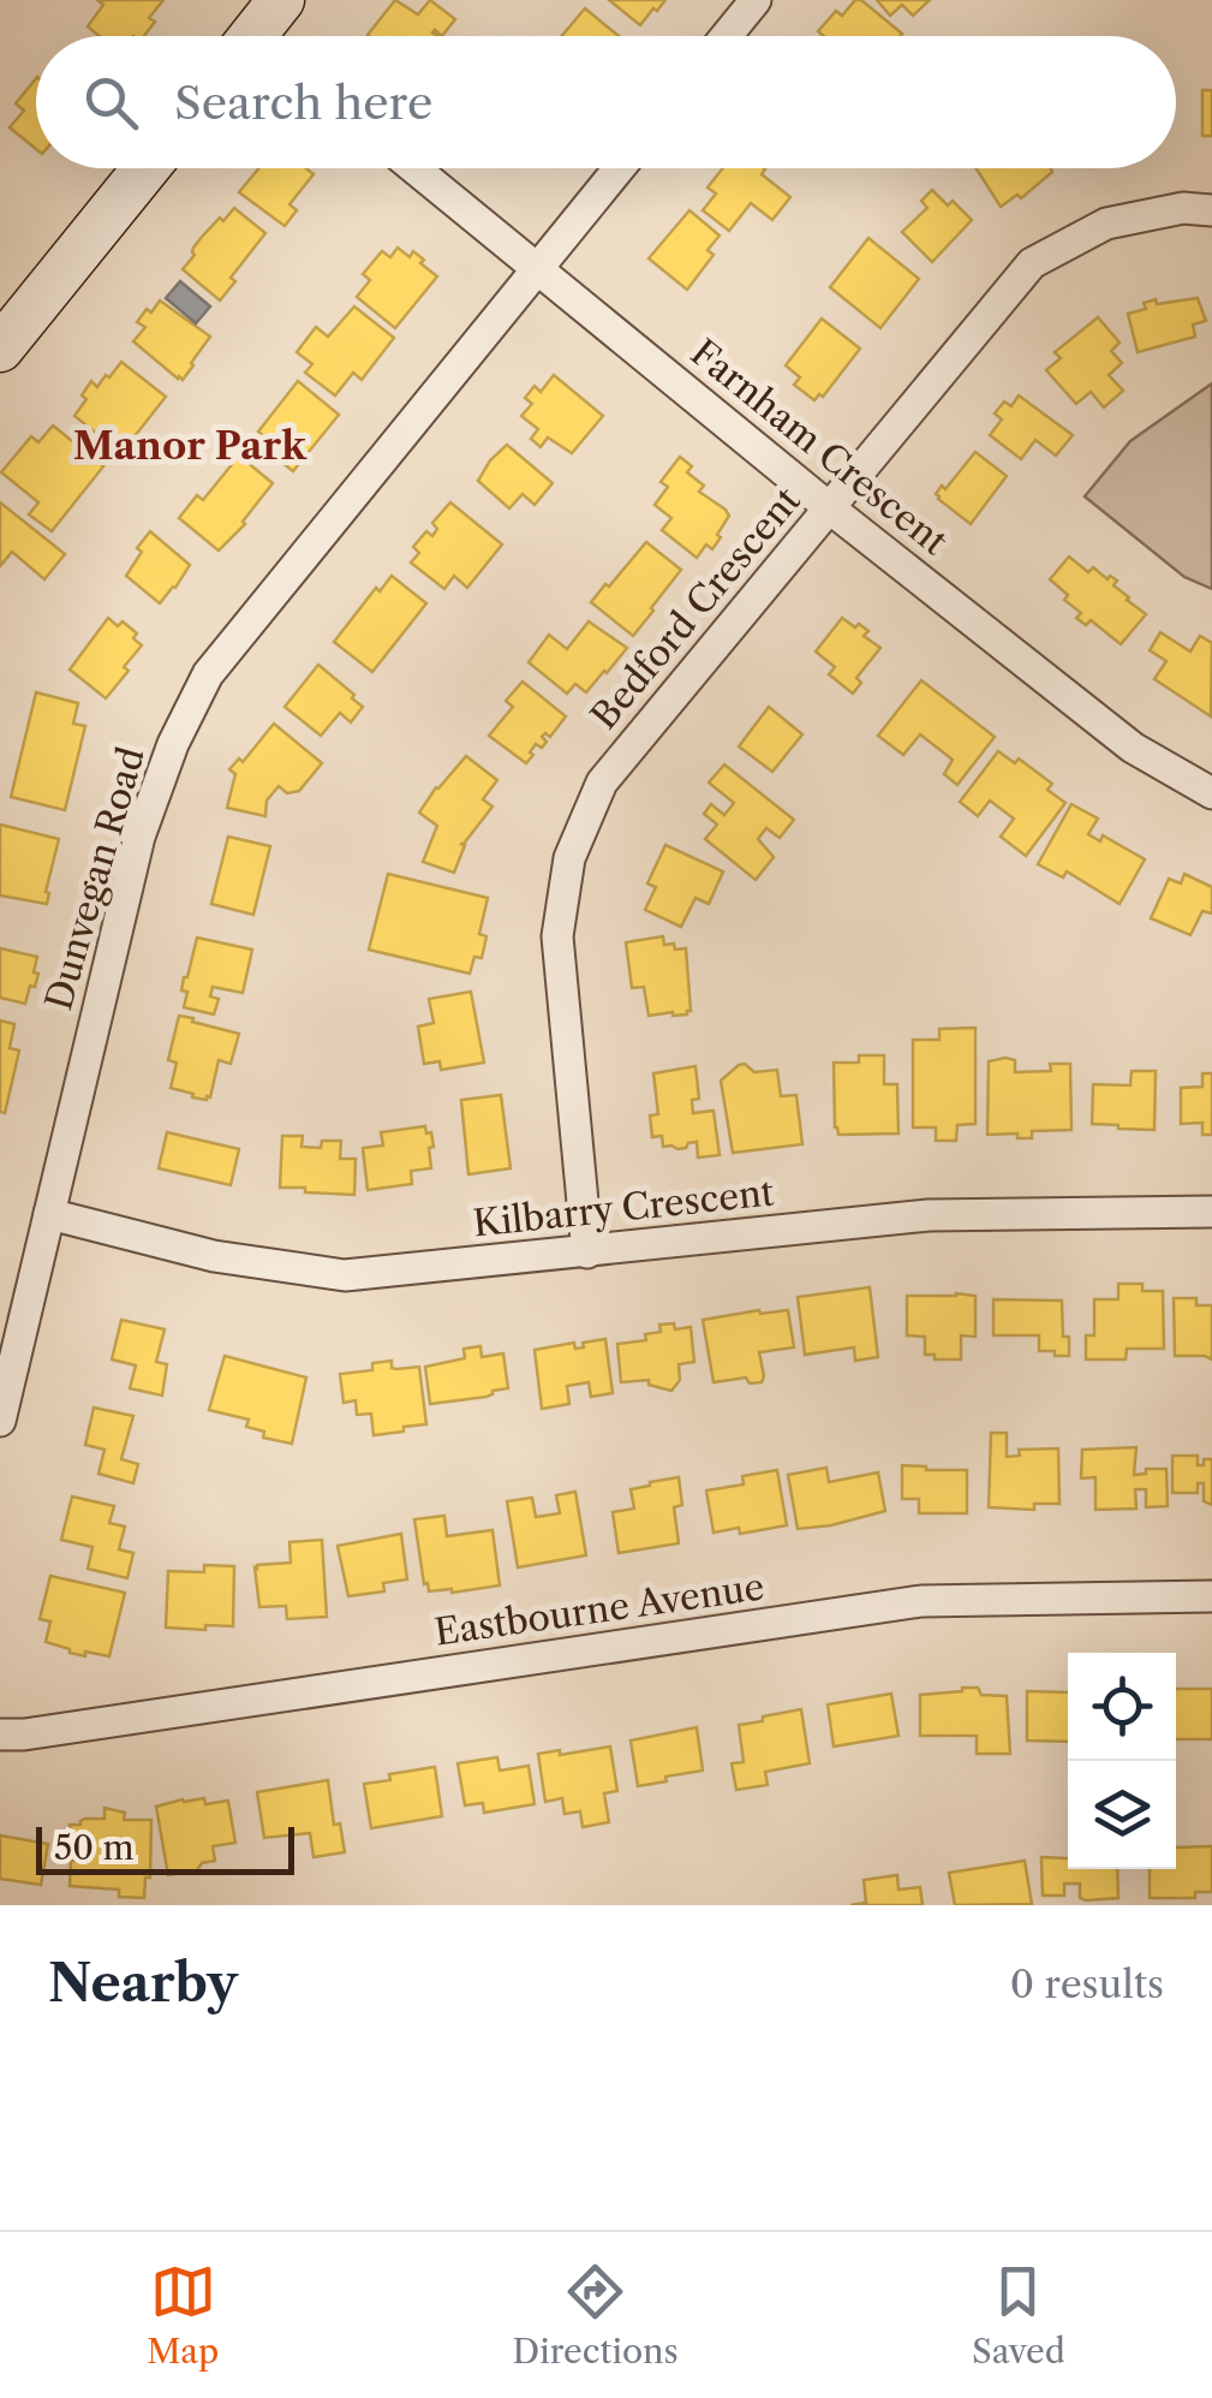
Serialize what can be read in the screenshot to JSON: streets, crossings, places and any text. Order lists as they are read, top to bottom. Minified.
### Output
{"streets":{"street":["Farnham Crescent","Bedford Crescent","Dunvegan Road","Kilbarry Crescent","Eastbourne Avenue"]},"crossings":[["Farnham Crescent","Bedford Crescent"],["Farnham Crescent","Dunvegan Road"],["Bedford Crescent","Kilbarry Crescent"],["Dunvegan Road","Kilbarry Crescent"]],"districts":["Manor Park"],"scale_bar":"50 m","page":{"search":"Search here","scale":"50 m","heading":["Nearby","0 results"],"nav":["Map","Directions","Saved"]}}
